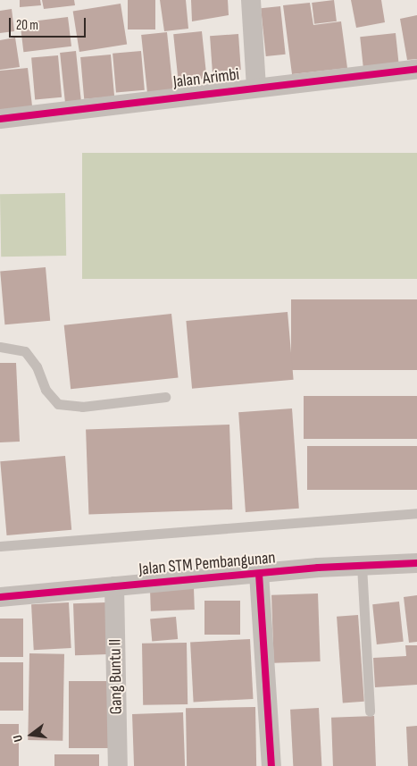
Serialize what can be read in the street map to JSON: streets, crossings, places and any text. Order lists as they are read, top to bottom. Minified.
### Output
{"streets":{"street":["Jalan Arimbi","Jalan STM Pembangunan","Gang Buntu II"]},"crossings":[["Jalan STM Pembangunan","Gang Buntu II"]],"scale_bar":"20 m","north":"left"}
